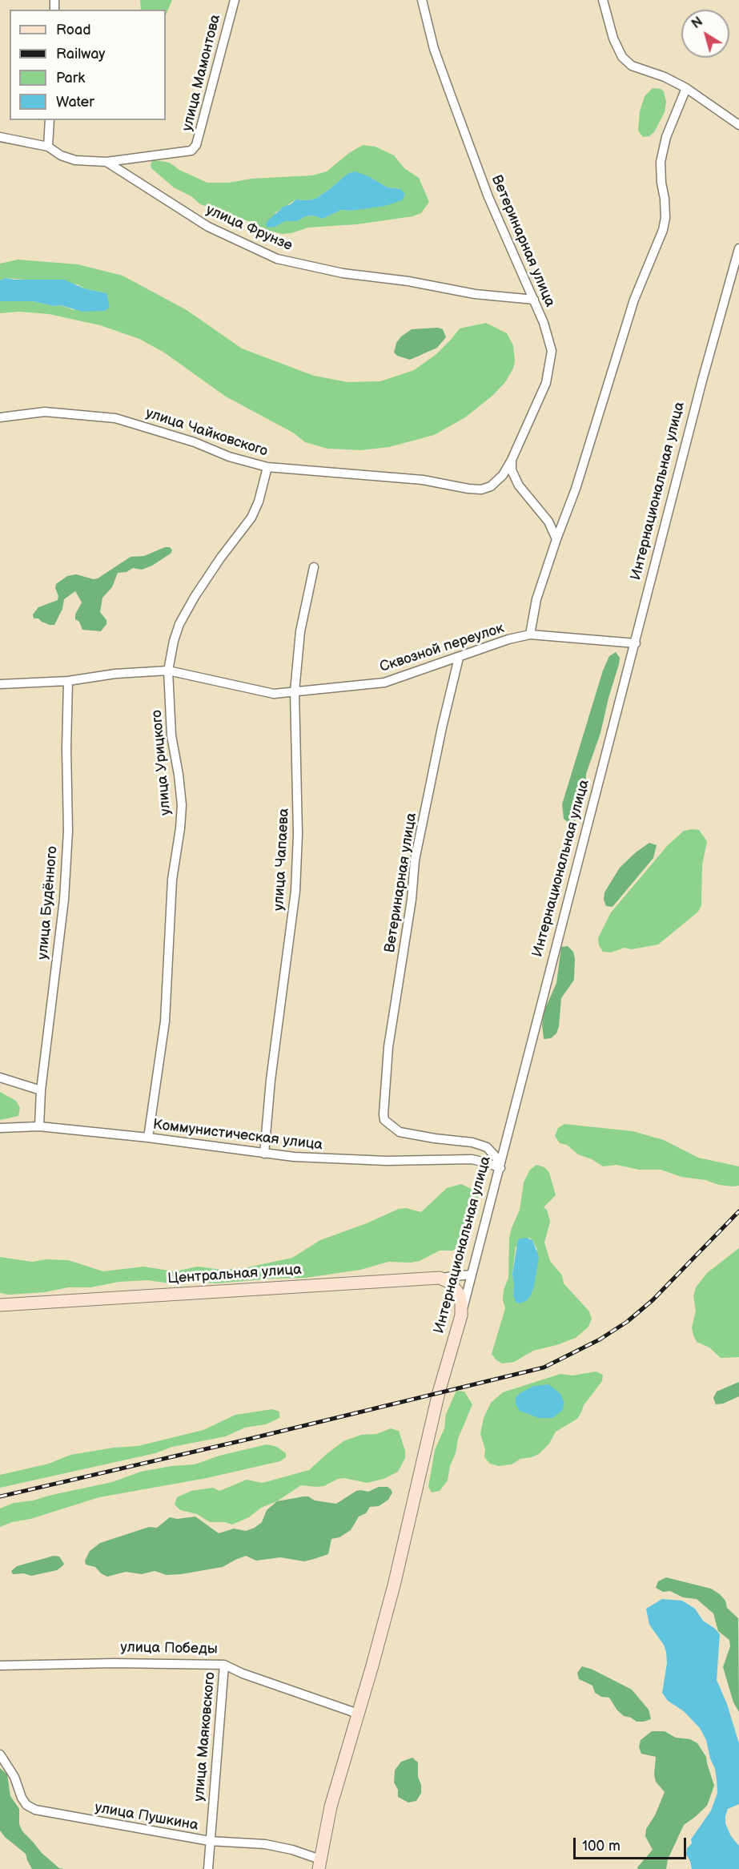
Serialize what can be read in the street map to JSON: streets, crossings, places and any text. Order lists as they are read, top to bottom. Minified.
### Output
{"streets":{"street":["улица Мамонтова","улица Фрунзе","Ветеринарная улица","улица Чайковского","Интернациональная улица","Сквозной переулок","улица Урицкого","улица Чапаева","улица Будённого","Коммунистическая улица","Центральная улица","улица Победы","улица Маяковского","улица Пушкина"]},"crossings":[["улица Мамонтова","улица Фрунзе"],["улица Фрунзе","Ветеринарная улица"],["Ветеринарная улица","улица Чайковского"],["Ветеринарная улица","Интернациональная улица"],["Ветеринарная улица","Сквозной переулок"],["Ветеринарная улица","Коммунистическая улица"],["улица Чайковского","улица Урицкого"],["Интернациональная улица","Сквозной переулок"],["Интернациональная улица","Коммунистическая улица"],["Интернациональная улица","Центральная улица"],["Интернациональная улица","улица Победы"],["Сквозной переулок","улица Урицкого"],["Сквозной переулок","улица Чапаева"],["Сквозной переулок","улица Будённого"],["улица Урицкого","Коммунистическая улица"],["улица Чапаева","Коммунистическая улица"],["улица Будённого","Коммунистическая улица"],["улица Победы","улица Маяковского"],["улица Маяковского","улица Пушкина"]],"legend":["Road","Railway","Park","Water"],"scale_bar":"100 m","north":"top left"}
